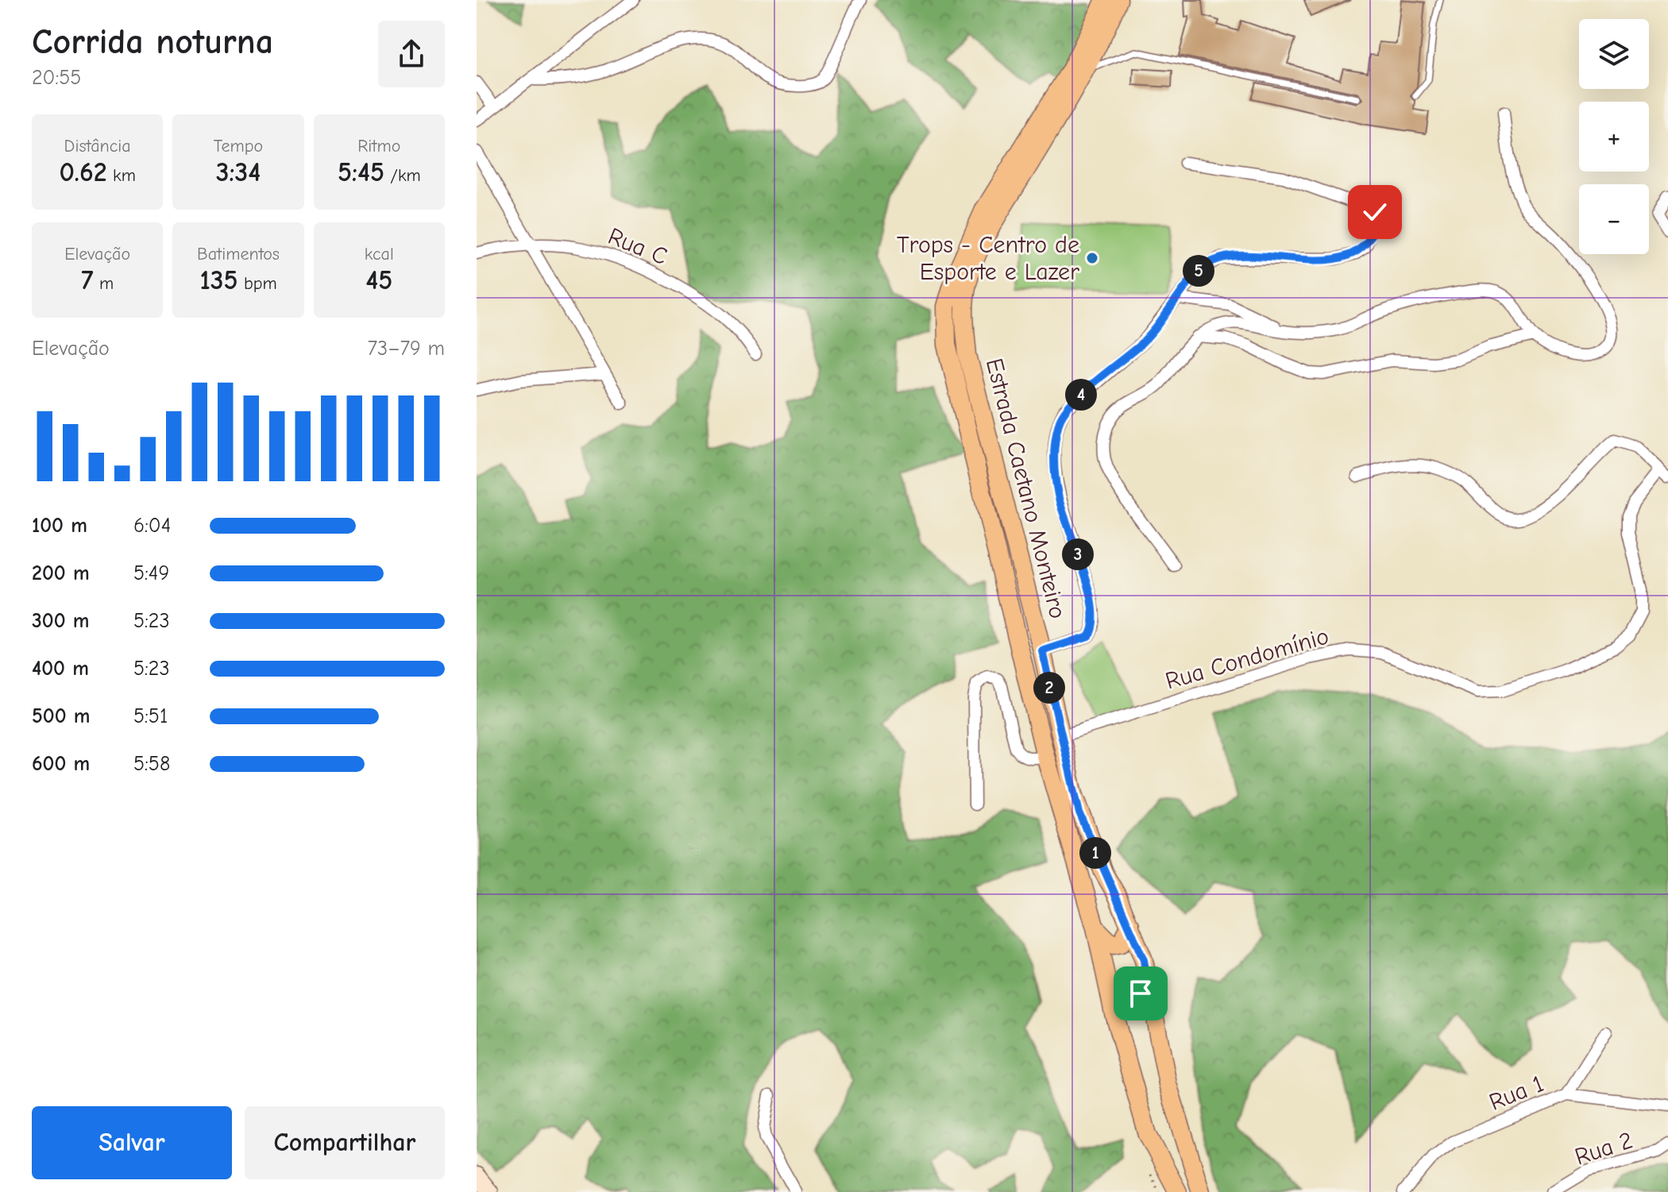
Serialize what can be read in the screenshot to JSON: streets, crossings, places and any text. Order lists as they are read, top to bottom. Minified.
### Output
{"streets":{"main road":["Estrada Caetano Monteiro"],"street":["Rua C","Rua Condomínio","Rua 1","Rua 2"]},"crossings":[["Estrada Caetano Monteiro","Rua Condomínio"]],"places":["Trops - Centro de Esporte e Lazer"],"page":{"heading":["Corrida noturna","20:55"],"map_buttons":["+","−"],"stats":[["Distância","0.62 km"],["Tempo","3:34"],["Ritmo","5:45 /km"],["Elevação","7 m"],["Batimentos","135 bpm"],["kcal","45"]],"pins":["5","4","3","2","1"],"chart":["Elevação","73–79 m"],"list":[{"name":"100 m","note":"6:04"},{"name":"200 m","note":"5:49"},{"name":"300 m","note":"5:23"},{"name":"400 m","note":"5:23"},{"name":"500 m","note":"5:51"},{"name":"600 m","note":"5:58"}],"buttons":["Salvar","Compartilhar"]}}
